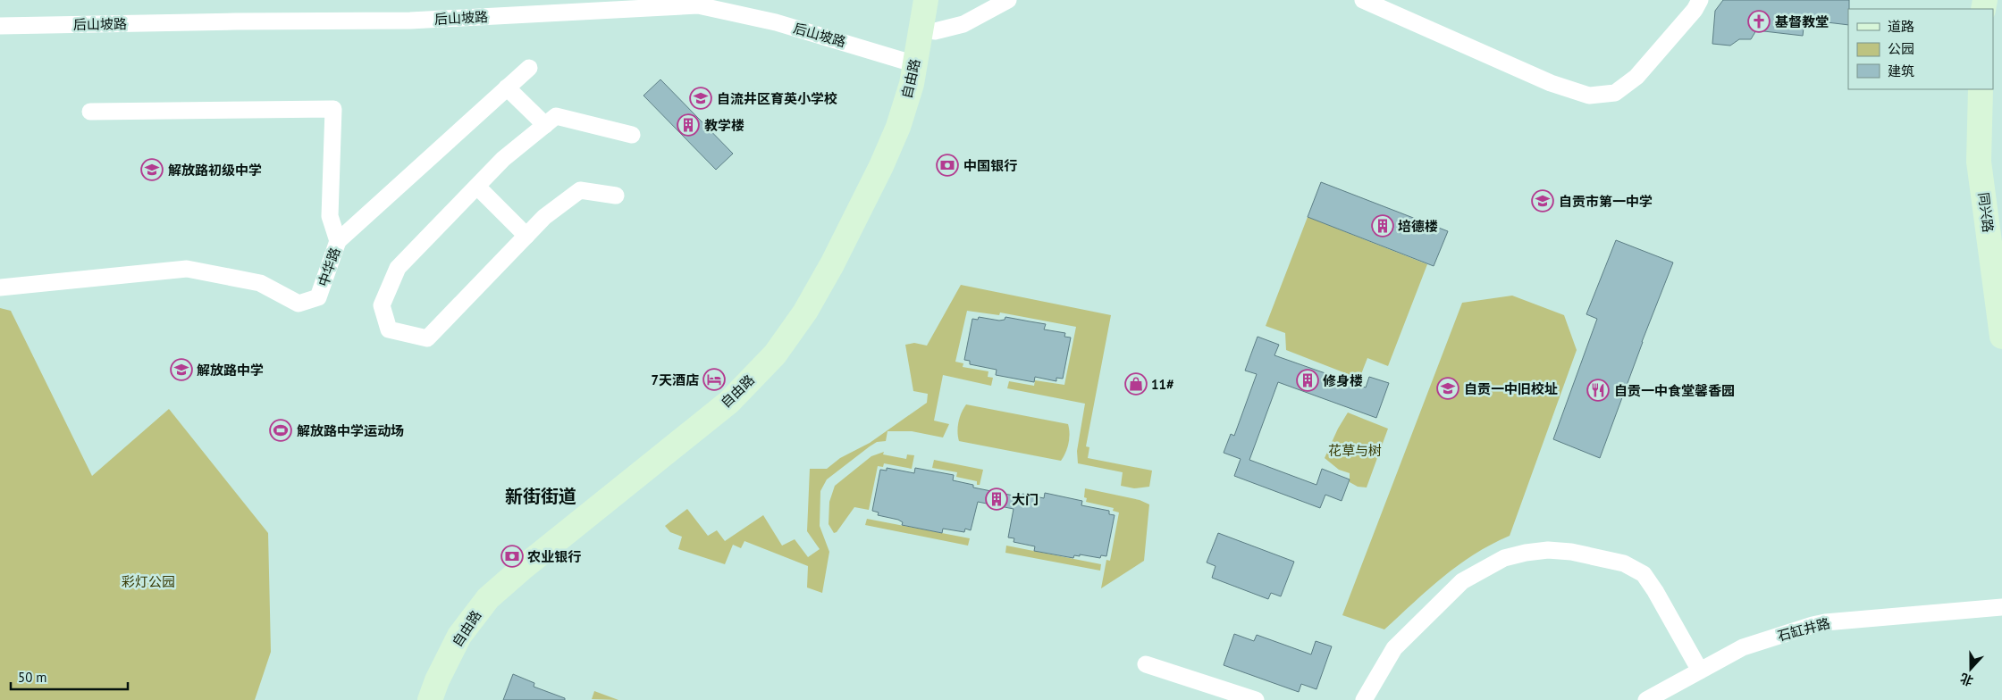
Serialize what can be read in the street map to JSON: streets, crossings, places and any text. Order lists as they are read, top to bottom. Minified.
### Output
{"streets":{"main road":["自由路","同兴路"],"street":["后山坡路","中华路","石缸井路"]},"crossings":[["后山坡路","自由路"]],"districts":["新街街道"],"parks":["花草与树","彩灯公园"],"places":{"church":["基督教堂"],"school or university":["自流井区育英小学校","解放路初级中学","自贡市第一中学","解放路中学","自贡一中旧校址"],"building":["教学楼","培德楼","修身楼","大门"],"bank":["中国银行","农业银行"],"hotel":["7天酒店"],"shop":["11#"],"restaurant":["自贡一中食堂馨香园"],"sports":["解放路中学运动场"]},"legend":["道路","公园","建筑"],"scale_bar":"50 m","north":"bottom"}
